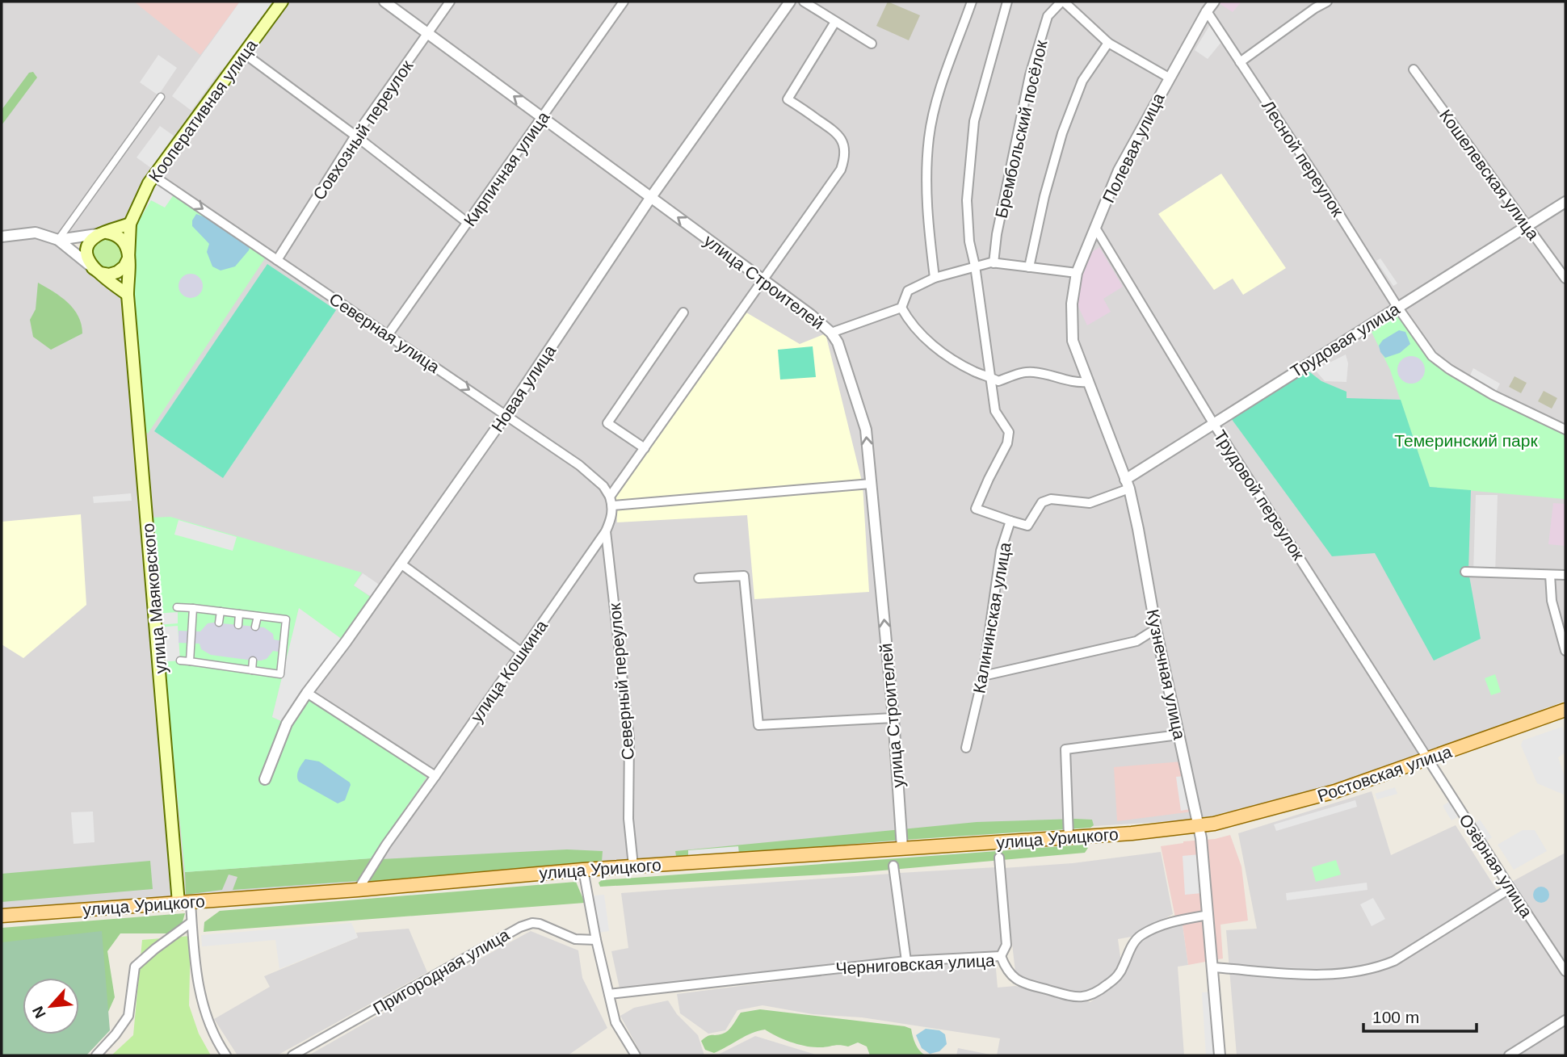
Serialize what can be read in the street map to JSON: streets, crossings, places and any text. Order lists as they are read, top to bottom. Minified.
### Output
{"streets":{"main road":["Кооперативная улица","улица Маяковского","Ростовская улица","улица Урицкого"],"street":["Брембольский посёлок","Совхозный переулок","Полевая улица","Лесной переулок","Кирпичная улица","Кошелевская улица","улица Строителей","Северная улица","Трудовая улица","Новая улица","Трудовой переулок","Калининская улица","улица Кошкина","Кузнечная улица","Северный переулок","Озёрная улица","Черниговская улица","Пригородная улица"]},"crossings":[["Кооперативная улица","Северная улица"],["Кооперативная улица","улица Маяковского"],["Совхозный переулок","улица Строителей"],["Совхозный переулок","Северная улица"],["Полевая улица","Лесной переулок"],["Полевая улица","Трудовой переулок"],["Полевая улица","Кузнечная улица"],["Лесной переулок","Трудовая улица"],["Кирпичная улица","улица Строителей"],["Кирпичная улица","Северная улица"],["Кошелевская улица","Трудовая улица"],["улица Строителей","Новая улица"],["улица Строителей","улица Урицкого"],["Северная улица","Новая улица"],["Северная улица","улица Кошкина"],["Трудовая улица","Трудовой переулок"],["Трудовая улица","Калининская улица"],["Трудовая улица","Кузнечная улица"],["Трудовой переулок","Ростовская улица"],["Трудовой переулок","Озёрная улица"],["улица Маяковского","улица Урицкого"],["Калининская улица","Кузнечная улица"],["улица Кошкина","Северный переулок"],["улица Кошкина","улица Урицкого"],["Кузнечная улица","Ростовская улица"],["Кузнечная улица","улица Урицкого"],["Кузнечная улица","Черниговская улица"],["Северный переулок","улица Урицкого"],["Ростовская улица","улица Урицкого"],["Ростовская улица","Озёрная улица"]],"one_way":["улица Строителей","Северная улица"],"parks":["Темеринский парк"],"scale_bar":"100 m","north":"bottom left"}
